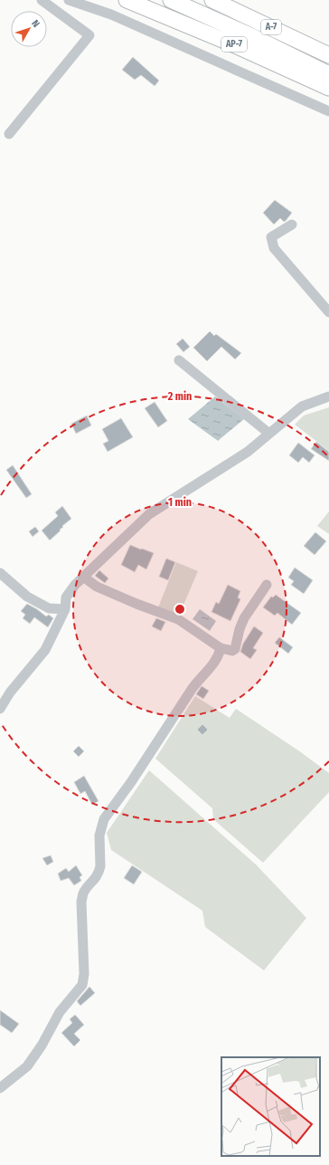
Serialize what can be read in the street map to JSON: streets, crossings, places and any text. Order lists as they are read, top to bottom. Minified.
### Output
{"streets":{"highway":["A-7","AP-7"]},"north":"top right","rings":["2 min","1 min"]}
